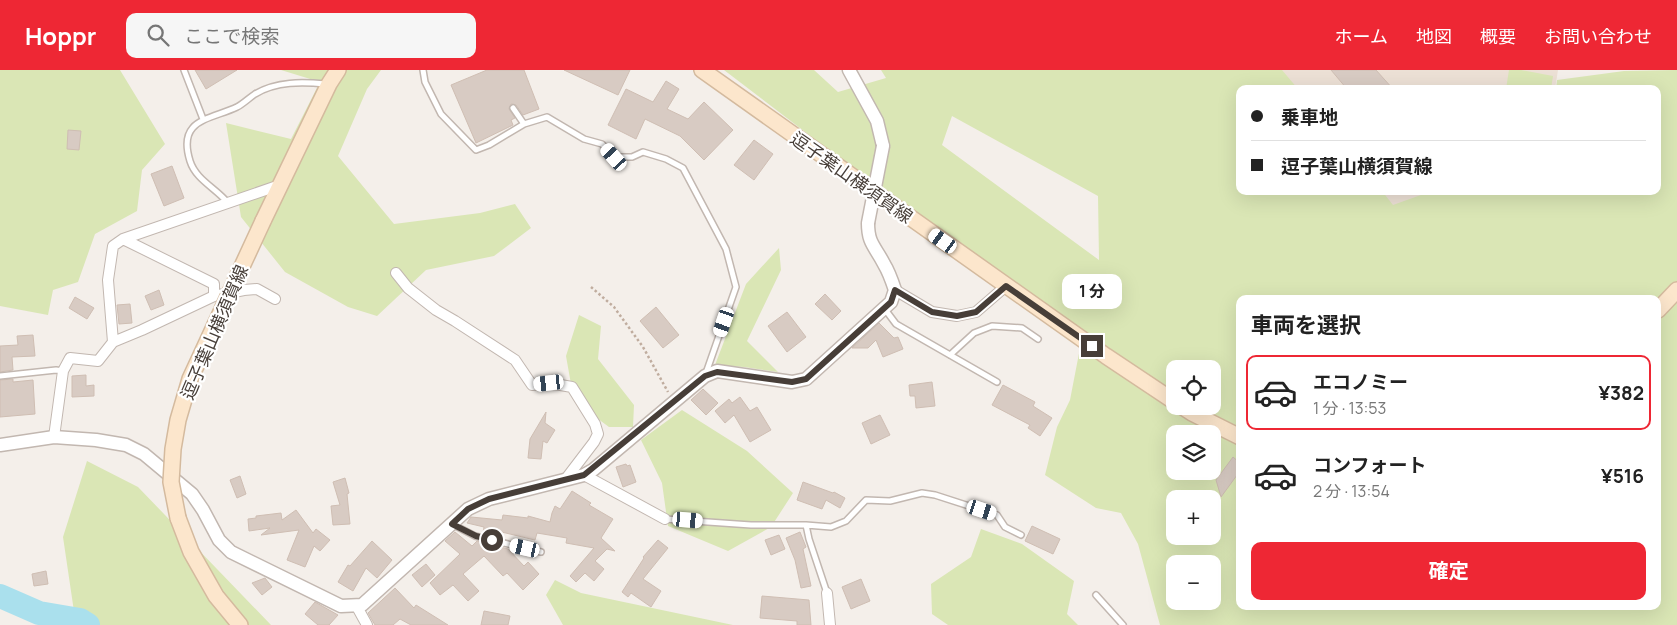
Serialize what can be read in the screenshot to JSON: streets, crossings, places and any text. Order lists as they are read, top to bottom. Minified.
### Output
{"streets":{"main road":["逗子葉山横須賀線"]},"page":{"header":"Hoppr","search":"ここで検索","nav":["ホーム","地図","概要","お問い合わせ"],"banner":["乗車地","逗子葉山横須賀線"],"bubble":"1 分","heading":"車両を選択","list":[{"name":"エコノミー","note":"1 分 · 13:53","value":"¥382"},{"name":"コンフォート","note":"2 分 · 13:54","value":"¥516"}],"map_buttons":["+","−"],"buttons":"確定"}}
